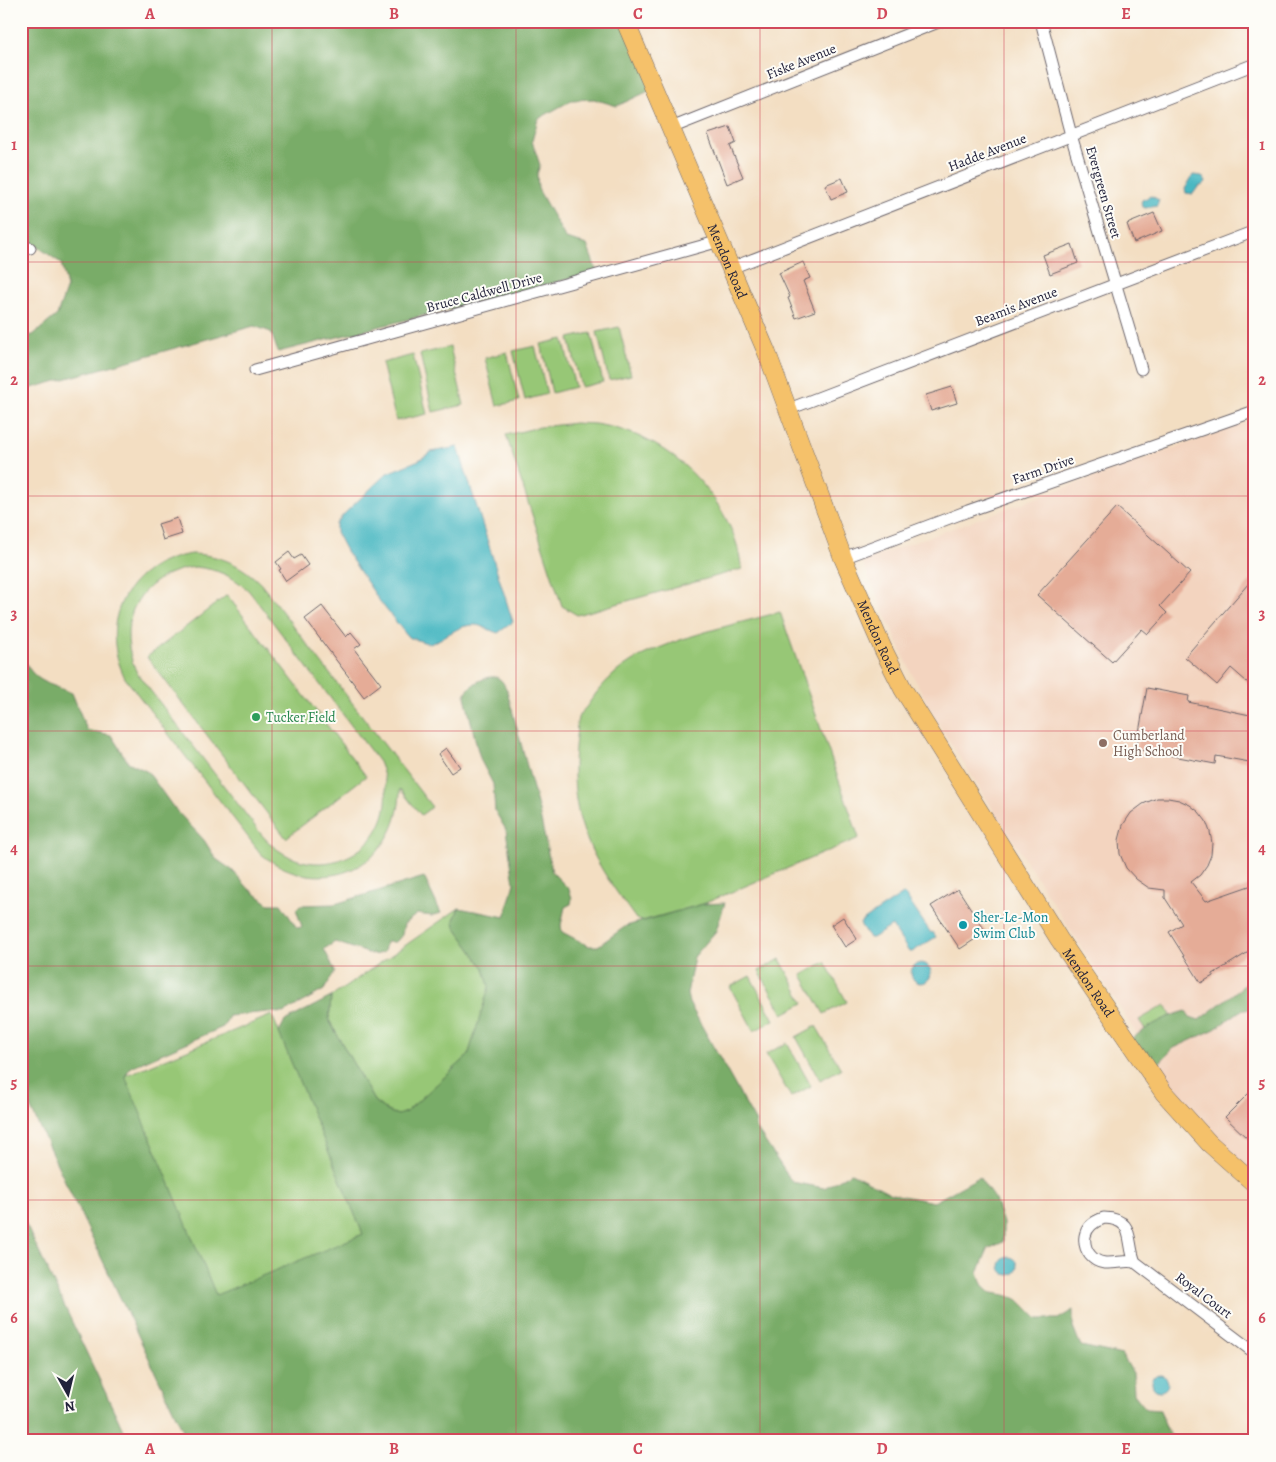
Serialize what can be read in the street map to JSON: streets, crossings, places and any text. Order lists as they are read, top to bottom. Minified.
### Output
{"streets":{"main road":["Mendon Road"],"street":["Fiske Avenue","Hadde Avenue","Evergreen Street","Bruce Caldwell Drive","Beamis Avenue","Farm Drive","Royal Court"]},"crossings":[["Fiske Avenue","Mendon Road"],["Hadde Avenue","Evergreen Street"],["Hadde Avenue","Mendon Road"],["Evergreen Street","Beamis Avenue"],["Mendon Road","Bruce Caldwell Drive"],["Mendon Road","Beamis Avenue"],["Mendon Road","Farm Drive"]],"places":["Tucker Field","Cumberland High School","Sher-Le-Mon Swim Club"],"north":"bottom","grid":{"columns":["A","B","C","D","E"],"rows":["1","2","3","4","5","6"]}}
